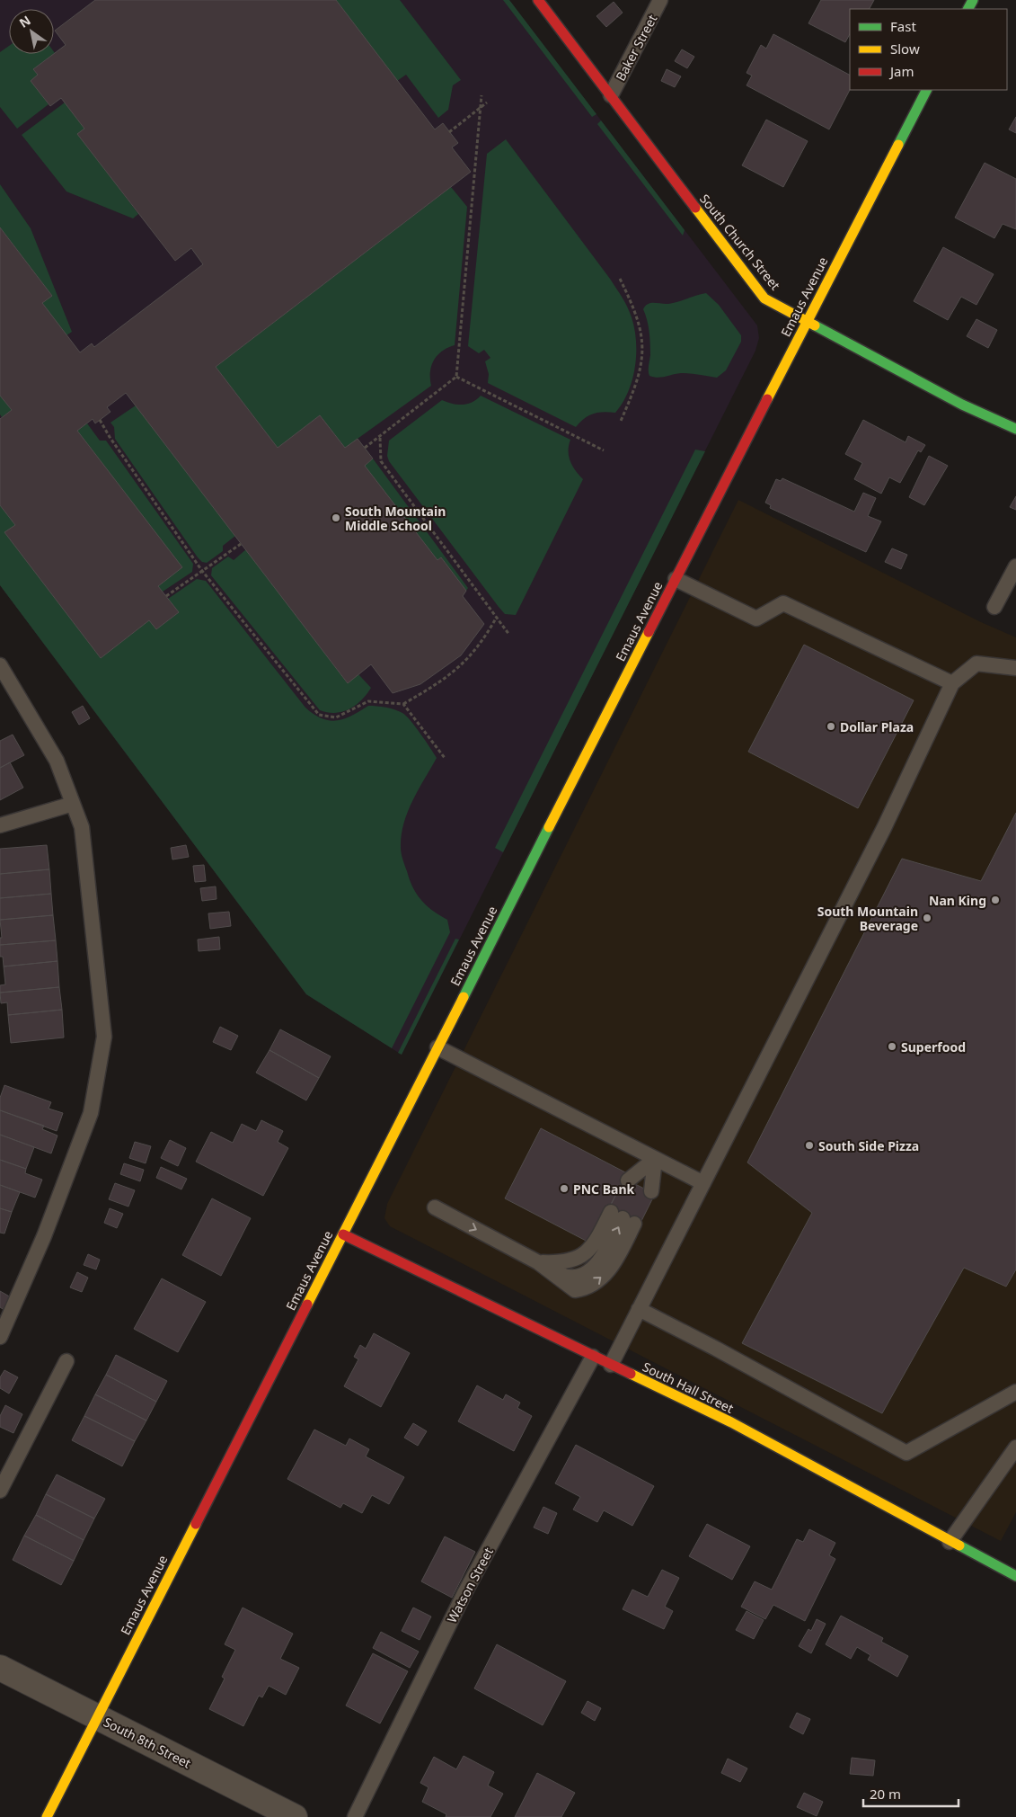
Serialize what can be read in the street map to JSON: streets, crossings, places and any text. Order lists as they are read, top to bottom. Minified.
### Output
{"streets":{"main road":["South Church Street","Emaus Avenue","South Hall Street"],"street":["South 8th Street"],"lane":["Baker Street","Watson Street"]},"crossings":[["Baker Street","South Church Street"],["South Church Street","Emaus Avenue"],["Emaus Avenue","South Hall Street"],["Emaus Avenue","South 8th Street"],["South Hall Street","Watson Street"]],"places":["South Mountain Middle School","Dollar Plaza","Nan King","South Mountain Beverage","Superfood","South Side Pizza","PNC Bank"],"legend":["Fast","Slow","Jam"],"scale_bar":"20 m","north":"top left"}
